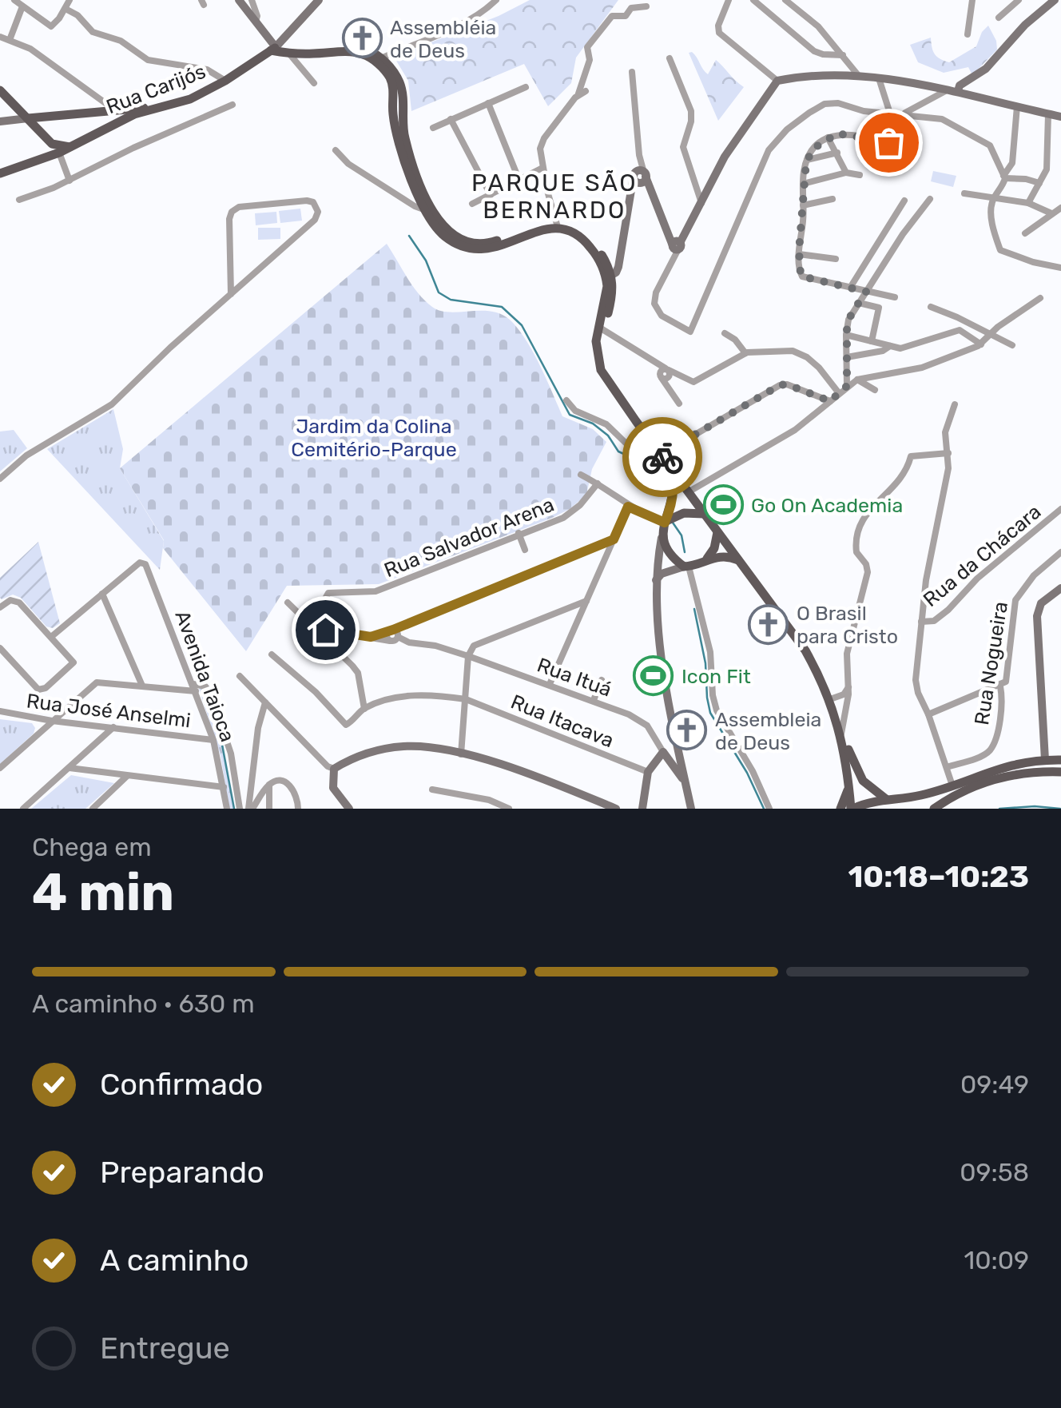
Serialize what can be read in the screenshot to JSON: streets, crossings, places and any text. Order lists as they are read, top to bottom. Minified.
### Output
{"streets":{"main road":["Rua Carijós"],"street":["Rua Salvador Arena","Rua da Chácara","Rua Nogueira","Avenida Taioca","Rua Ituá","Rua José Anselmi","Rua Itacava"]},"crossings":[["Rua Salvador Arena","Rua Ituá"],["Avenida Taioca","Rua José Anselmi"]],"districts":["PARQUE SÃO BERNARDO"],"parks":["Jardim da Colina Cemitério-Parque"],"places":{"church":["Assembléia de Deus","O Brasil para Cristo","Assembleia de Deus"],"sports":["Go On Academia","Icon Fit"]},"page":{"heading":["4 min","Chega em","10:18–10:23"],"bar":"A caminho · 630 m","list":[["Confirmado","09:49"],["Preparando","09:58"],["A caminho","10:09"],"Entregue"]}}
